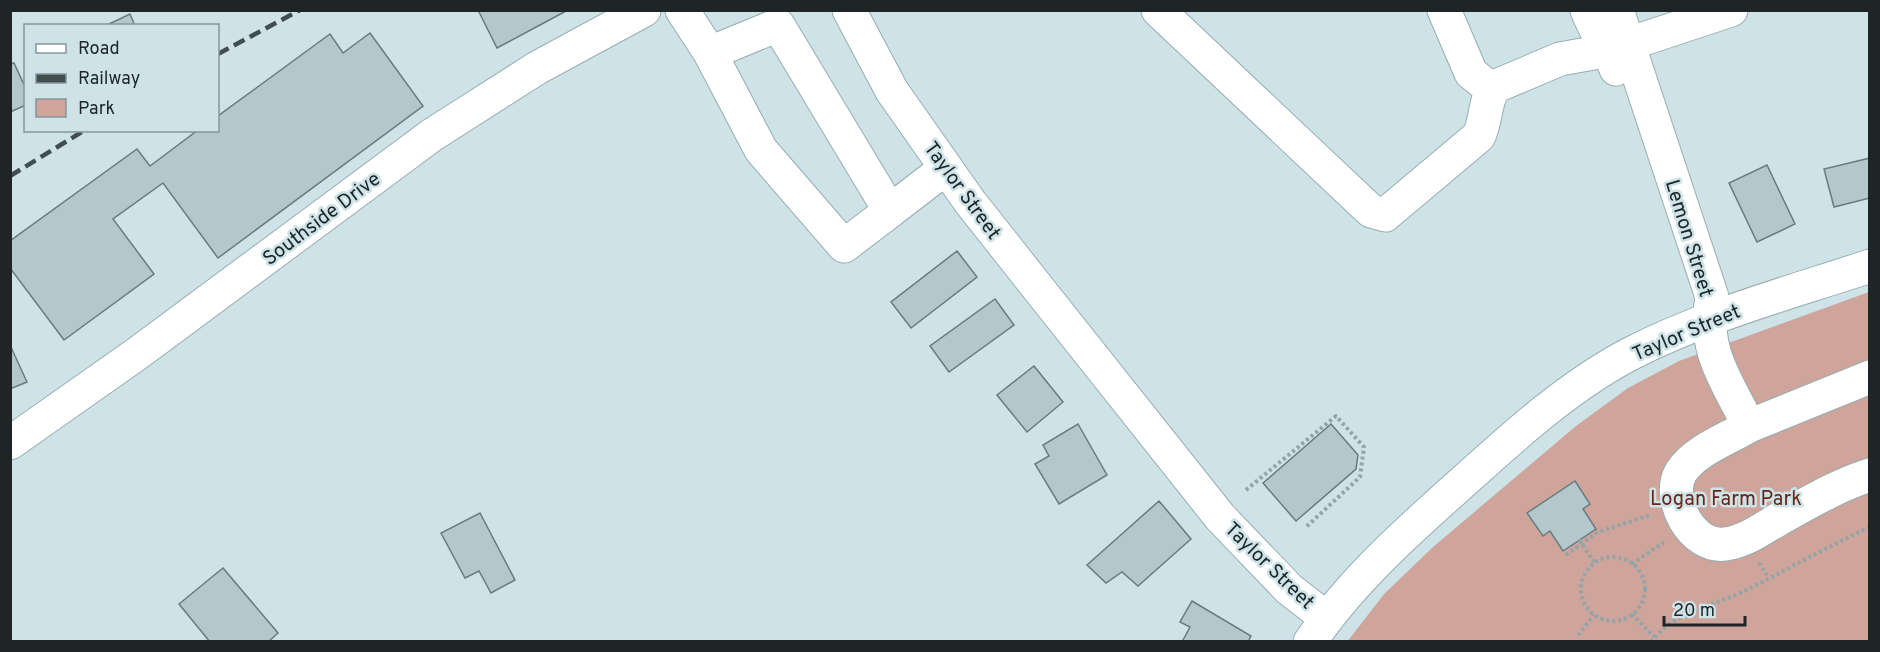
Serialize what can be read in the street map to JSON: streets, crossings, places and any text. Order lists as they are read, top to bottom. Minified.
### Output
{"streets":{"street":["Taylor Street","Southside Drive","Lemon Street"]},"crossings":[["Taylor Street","Lemon Street"]],"parks":["Logan Farm Park"],"legend":["Road","Railway","Park"],"scale_bar":"20 m"}
